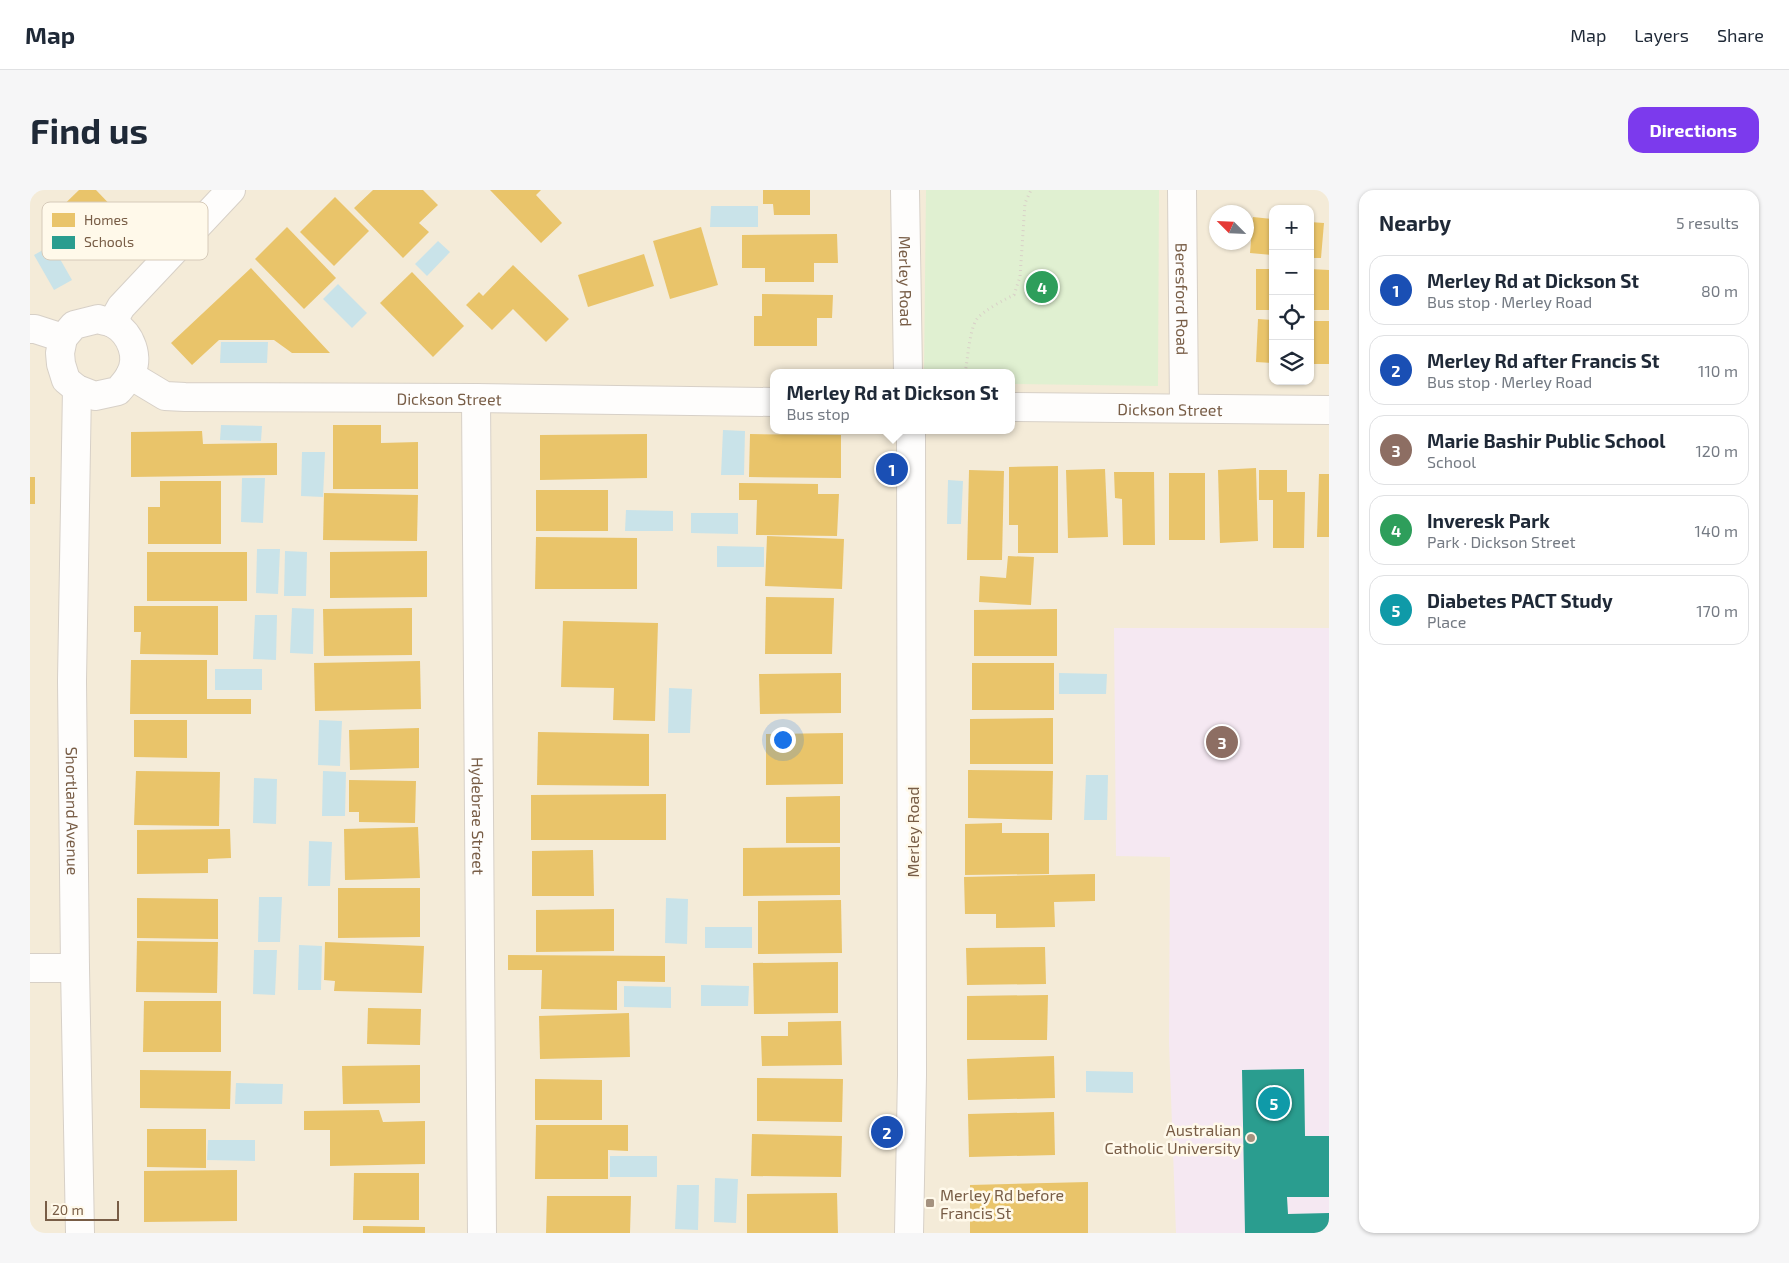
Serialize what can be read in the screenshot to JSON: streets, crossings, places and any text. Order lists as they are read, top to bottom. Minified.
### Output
{"streets":{"street":["Merley Road","Beresford Road","Dickson Street","Shortland Avenue","Hydebrae Street"]},"crossings":[["Beresford Road","Dickson Street"],["Dickson Street","Shortland Avenue"],["Dickson Street","Hydebrae Street"]],"places":{"other":["Australian Catholic University"],"transit":["Merley Rd before Francis St"]},"legend":["Homes","Schools"],"scale_bar":"20 m","north":"top left","page":{"header":"Map","nav":["Map","Layers","Share"],"buttons":"Directions","title":"Find us","heading":["Nearby","5 results"],"map_buttons":["+","−"],"list":[{"mark":"1","name":"Merley Rd at Dickson St","note":"Bus stop · Merley Road","value":"80 m"},{"mark":"2","name":"Merley Rd after Francis St","note":"Bus stop · Merley Road","value":"110 m"},{"mark":"3","name":"Marie Bashir Public School","note":"School","value":"120 m"},{"mark":"4","name":"Inveresk Park","note":"Park · Dickson Street","value":"140 m"},{"mark":"5","name":"Diabetes PACT Study","note":"Place","value":"170 m"}],"pins":["4","1","3","5","2"],"popup":["Merley Rd at Dickson St","Bus stop"],"scale":"20 m"}}
